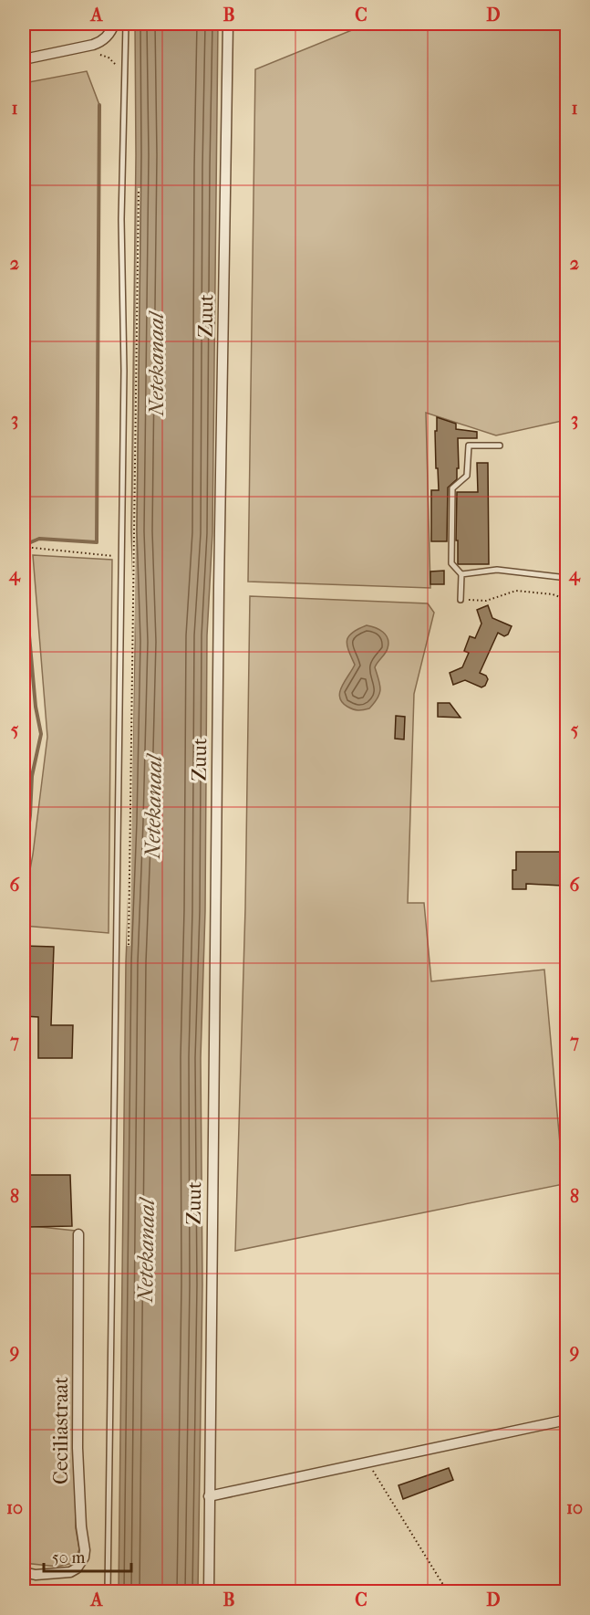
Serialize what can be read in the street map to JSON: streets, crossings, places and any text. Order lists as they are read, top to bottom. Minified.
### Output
{"streets":{"street":["Zuut","Ceciliastraat"]},"water":["Netekanaal"],"scale_bar":"50 m","grid":{"columns":["A","B","C","D"],"rows":["1","2","3","4","5","6","7","8","9","10"]}}
